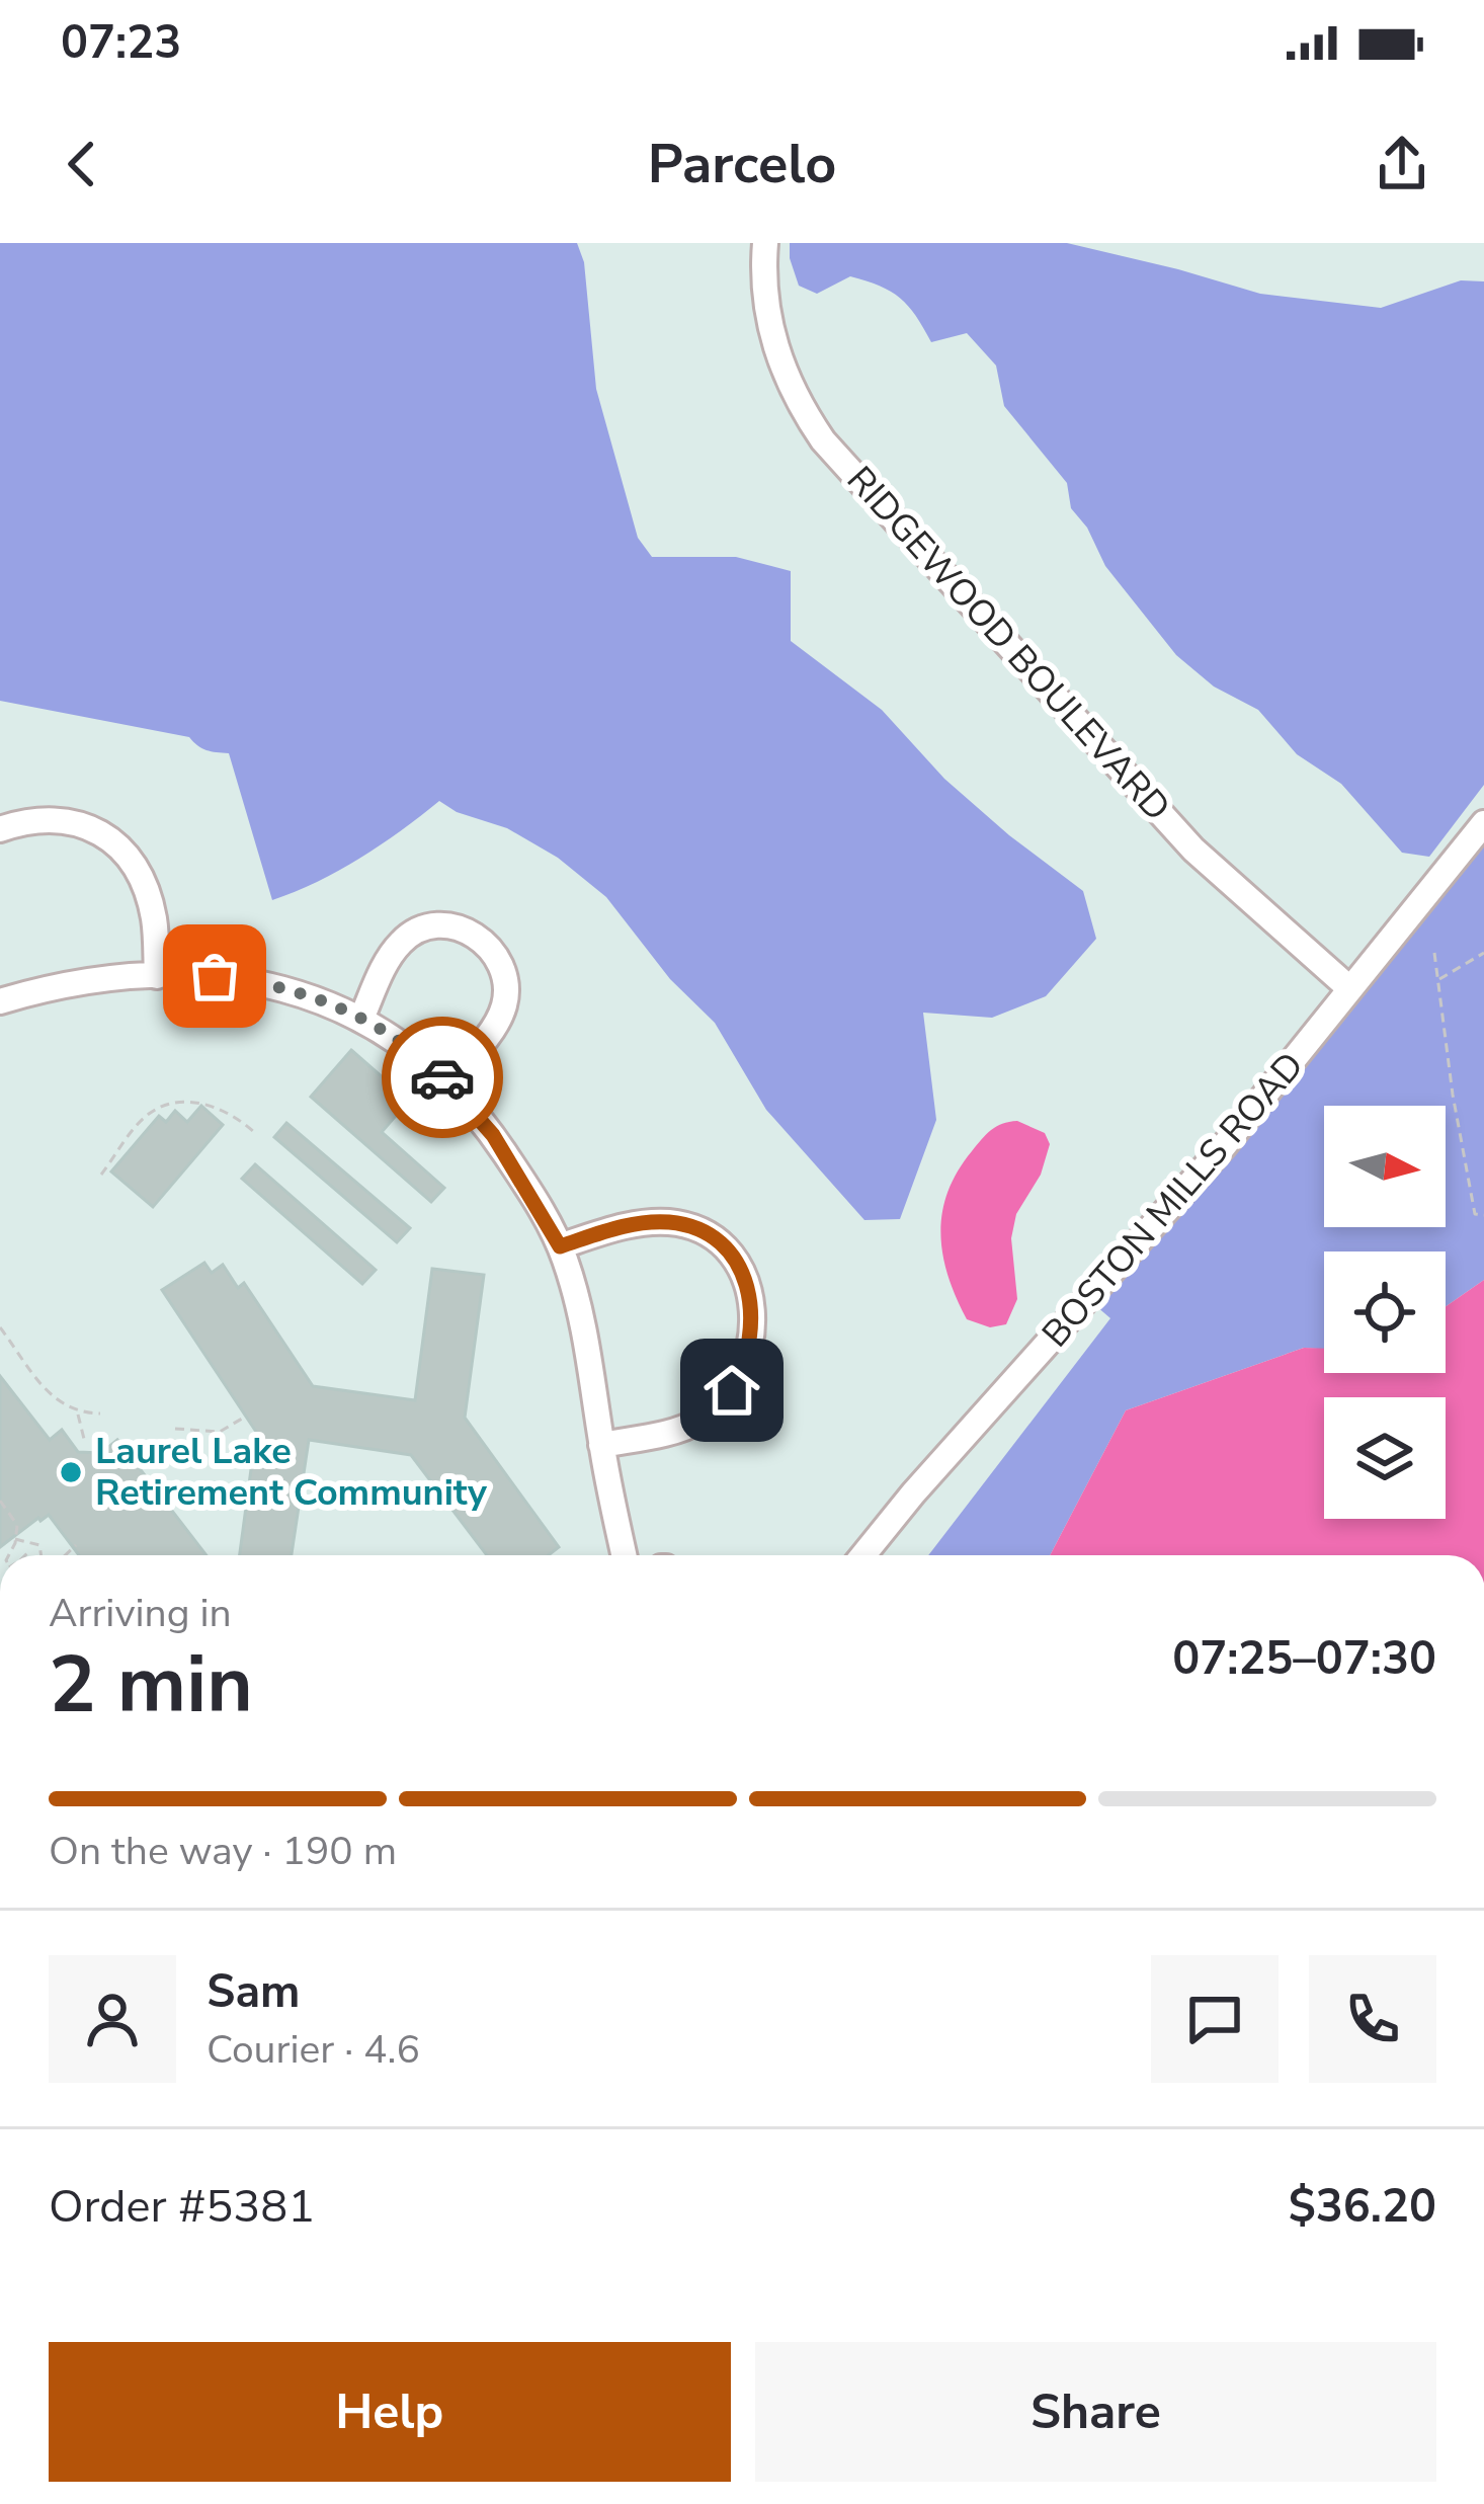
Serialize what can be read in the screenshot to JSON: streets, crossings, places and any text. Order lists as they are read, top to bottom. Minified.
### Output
{"streets":{"street":["RIDGEWOOD BOULEVARD","BOSTON MILLS ROAD"]},"crossings":[["RIDGEWOOD BOULEVARD","BOSTON MILLS ROAD"]],"places":["Laurel Lake Retirement Community"],"north":"right","page":{"status":"07:23","header":"Parcelo","heading":["2 min","Arriving in","07:25–07:30"],"panel":["Sam","Courier · 4.6","Order #5381","$36.20"],"bar":"On the way · 190 m","buttons":["Help","Share"]}}
